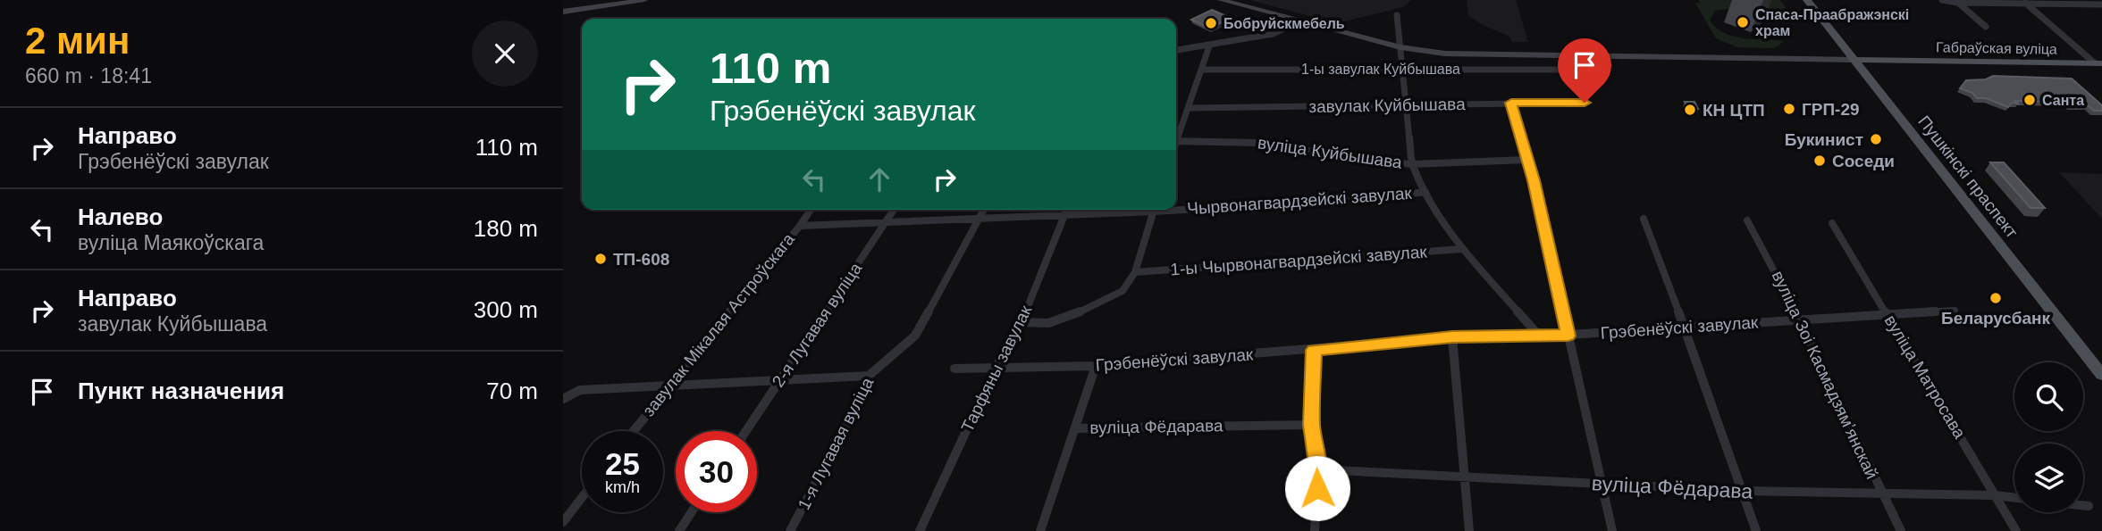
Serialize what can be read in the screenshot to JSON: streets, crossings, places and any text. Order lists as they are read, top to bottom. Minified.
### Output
{"streets":{"main road":["Габраўская вуліца","Пушкінскі праспект"],"street":["1-ы завулак Куйбышава","завулак Куйбышава","вуліца Куйбышава","Чырвонагвардзейскі завулак","1-ы Чырвонагвардзейскі завулак","завулак Мікалая Астроўскага","2-я Лугавая вуліца","Грэбенёўскі завулак","Тарфяны завулак","вуліца Зоі Касмадзямʼянскай","вуліца Матросава","вуліца Фёдарава","1-я Лугавая вуліца"]},"crossings":[["Габраўская вуліца","Пушкінскі праспект"],["Чырвонагвардзейскі завулак","завулак Мікалая Астроўскага"],["Чырвонагвардзейскі завулак","2-я Лугавая вуліца"],["Чырвонагвардзейскі завулак","Тарфяны завулак"],["Чырвонагвардзейскі завулак","1-я Лугавая вуліца"],["Грэбенёўскі завулак","Тарфяны завулак"],["Грэбенёўскі завулак","вуліца Зоі Касмадзямʼянскай"],["Грэбенёўскі завулак","вуліца Матросава"],["вуліца Зоі Касмадзямʼянскай","вуліца Фёдарава"],["вуліца Матросава","вуліца Фёдарава"]],"places":["Спаса-Праабражэнскі храм","Бобруйскмебель","Санта","ГРП-29","КН ЦТП","Букинист","Соседи","ТП-608","Беларусбанк"],"page":{"heading":["2 мин","660 m · 18:41"],"turn":["110 m","Грэбенёўскі завулак"],"list":[{"name":"Направо","note":"Грэбенёўскі завулак","value":"110 m"},{"name":"Налево","note":"вуліца Маякоўскага","value":"180 m"},{"name":"Направо","note":"завулак Куйбышава","value":"300 m"},{"name":"Пункт назначения","value":"70 m"}],"speed":"25 km/h","limit":"30"}}
